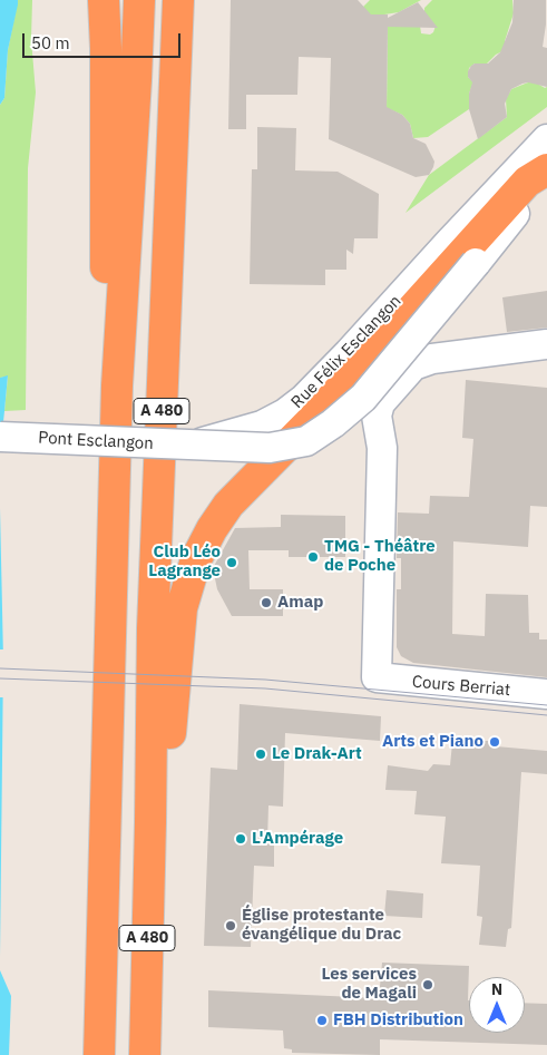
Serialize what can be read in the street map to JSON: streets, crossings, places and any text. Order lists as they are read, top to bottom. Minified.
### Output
{"streets":{"highway":["A 480"],"street":["Rue Félix Esclangon","Pont Esclangon","Cours Berriat"]},"crossings":[["Rue Félix Esclangon","Pont Esclangon"]],"places":["TMG - Théâtre de Poche","Club Léo Lagrange","Amap","Arts et Piano","Le Drak-Art","L'Ampérage","Église protestante évangélique du Drac","Les services de Magali","FBH Distribution"],"scale_bar":"50 m","north":"top"}
